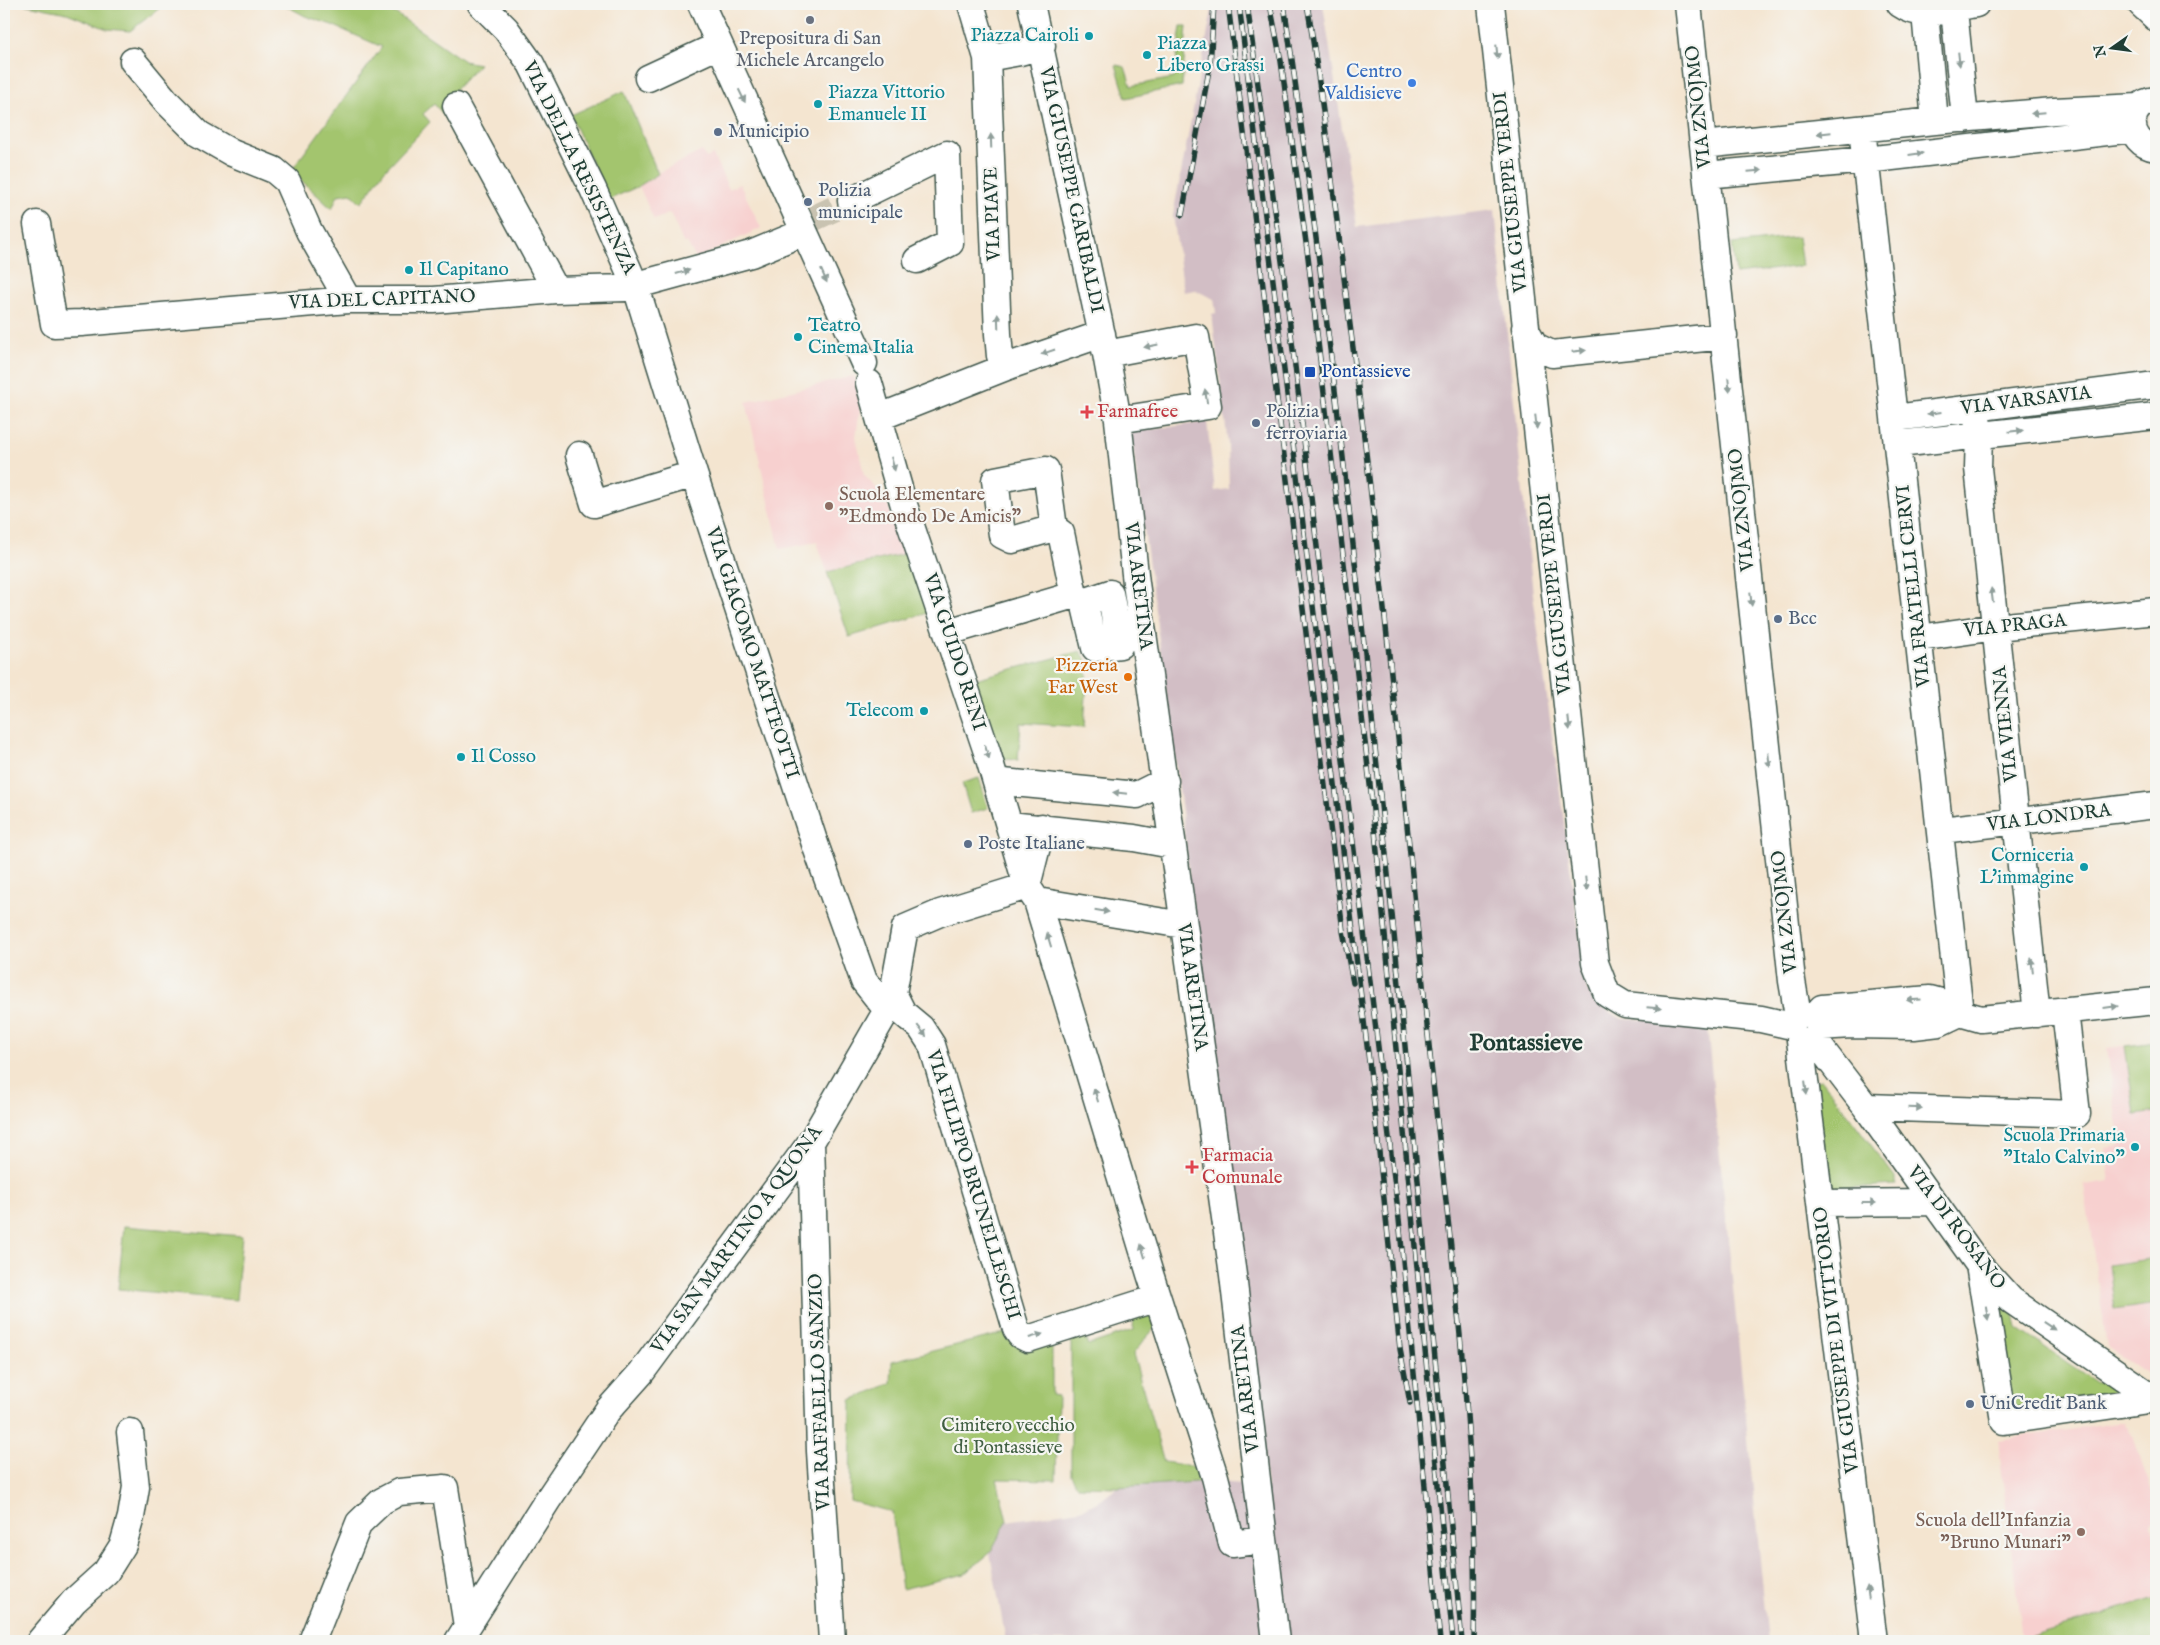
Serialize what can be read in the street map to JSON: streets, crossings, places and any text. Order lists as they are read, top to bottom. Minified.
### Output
{"streets":{"street":["VIA ZNOJMO","VIA DELLA RESISTENZA","VIA GIUSEPPE GARIBALDI","VIA GIUSEPPE VERDI","VIA PIAVE","VIA DEL CAPITANO","VIA VARSAVIA","VIA ARETINA","VIA FRATELLI CERVI","VIA PRAGA","VIA GUIDO RENI","VIA GIACOMO MATTEOTTI","VIA VIENNA","VIA LONDRA","VIA FILIPPO BRUNELLESCHI","VIA DI ROSANO","VIA SAN MARTINO A QUONA","VIA GIUSEPPE DI VITTORIO","VIA RAFFAELLO SANZIO"]},"crossings":[["VIA ZNOJMO","VIA GIUSEPPE VERDI"],["VIA ZNOJMO","VIA DI ROSANO"],["VIA ZNOJMO","VIA GIUSEPPE DI VITTORIO"],["VIA DELLA RESISTENZA","VIA DEL CAPITANO"],["VIA DELLA RESISTENZA","VIA GIACOMO MATTEOTTI"],["VIA GIUSEPPE GARIBALDI","VIA ARETINA"],["VIA GIUSEPPE VERDI","VIA FRATELLI CERVI"],["VIA GIUSEPPE VERDI","VIA DI ROSANO"],["VIA GIUSEPPE VERDI","VIA GIUSEPPE DI VITTORIO"],["VIA DEL CAPITANO","VIA GUIDO RENI"],["VIA DEL CAPITANO","VIA GIACOMO MATTEOTTI"],["VIA VARSAVIA","VIA FRATELLI CERVI"],["VIA VARSAVIA","VIA VIENNA"],["VIA ARETINA","VIA GUIDO RENI"],["VIA FRATELLI CERVI","VIA PRAGA"],["VIA FRATELLI CERVI","VIA LONDRA"],["VIA PRAGA","VIA VIENNA"],["VIA GUIDO RENI","VIA FILIPPO BRUNELLESCHI"],["VIA GUIDO RENI","VIA SAN MARTINO A QUONA"],["VIA GIACOMO MATTEOTTI","VIA FILIPPO BRUNELLESCHI"],["VIA GIACOMO MATTEOTTI","VIA SAN MARTINO A QUONA"],["VIA VIENNA","VIA LONDRA"],["VIA FILIPPO BRUNELLESCHI","VIA SAN MARTINO A QUONA"],["VIA DI ROSANO","VIA GIUSEPPE DI VITTORIO"],["VIA SAN MARTINO A QUONA","VIA RAFFAELLO SANZIO"]],"one_way":["VIA ZNOJMO","VIA GIUSEPPE VERDI","VIA PIAVE","VIA VIENNA","VIA DI ROSANO"],"districts":["Pontassieve"],"parks":["Cimitero vecchio di Pontassieve"],"places":{"other":["Prepositura di San Michele Arcangelo","Piazza Cairoli","Piazza Libero Grassi","Centro Valdisieve","Piazza Vittorio Emanuele II","Municipio","Polizia municipale","Il Capitano","Teatro Cinema Italia","Polizia ferroviaria","Scuola Elementare \"Edmondo De Amicis\"","Bcc","Pizzeria Far West","Telecom","Il Cosso","Poste Italiane","Corniceria L'immagine","Scuola Primaria \"Italo Calvino\"","UniCredit Bank","Scuola dell'Infanzia \"Bruno Munari\""],"transit":["Pontassieve"],"health":["Farmafree","Farmacia Comunale"]},"north":"left"}
